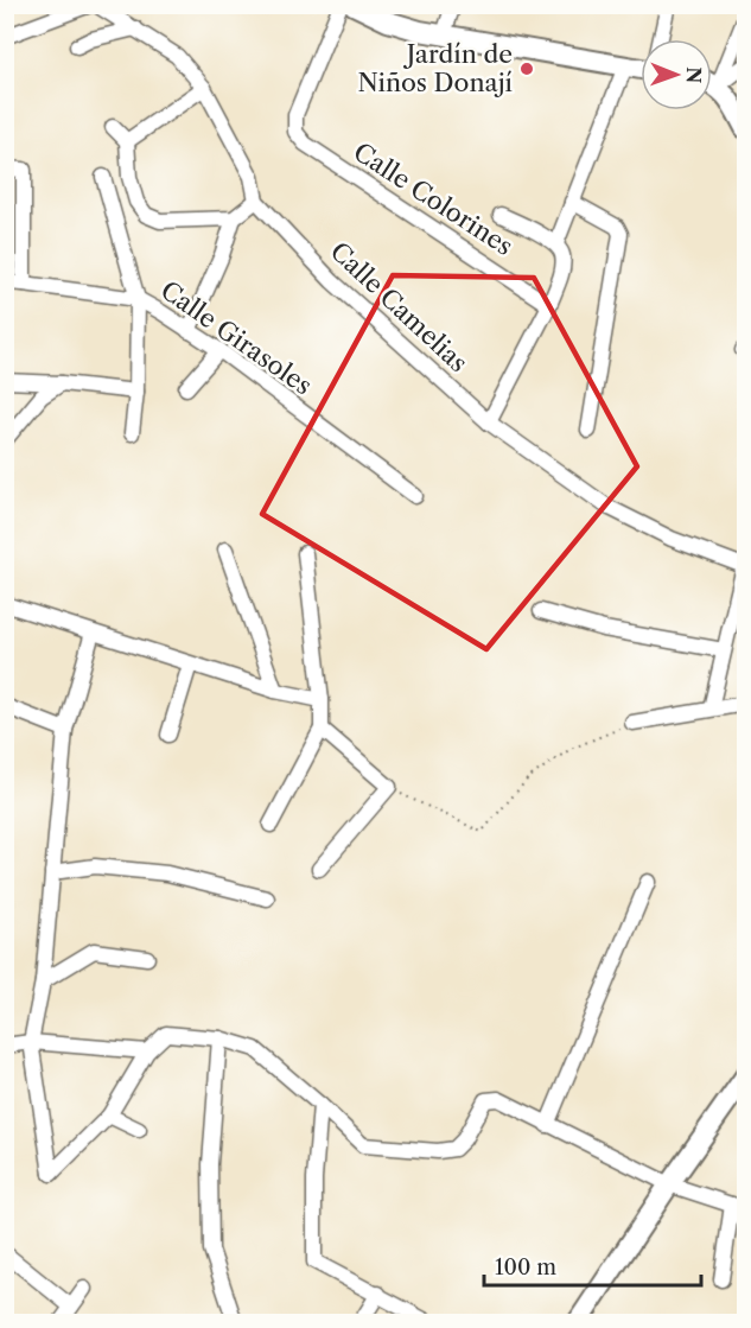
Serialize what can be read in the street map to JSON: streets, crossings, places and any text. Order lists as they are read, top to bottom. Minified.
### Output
{"streets":{"street":["Calle Colorines","Calle Camelias","Calle Girasoles"]},"places":["Jardín de Niños Donají"],"scale_bar":"100 m","north":"right"}
